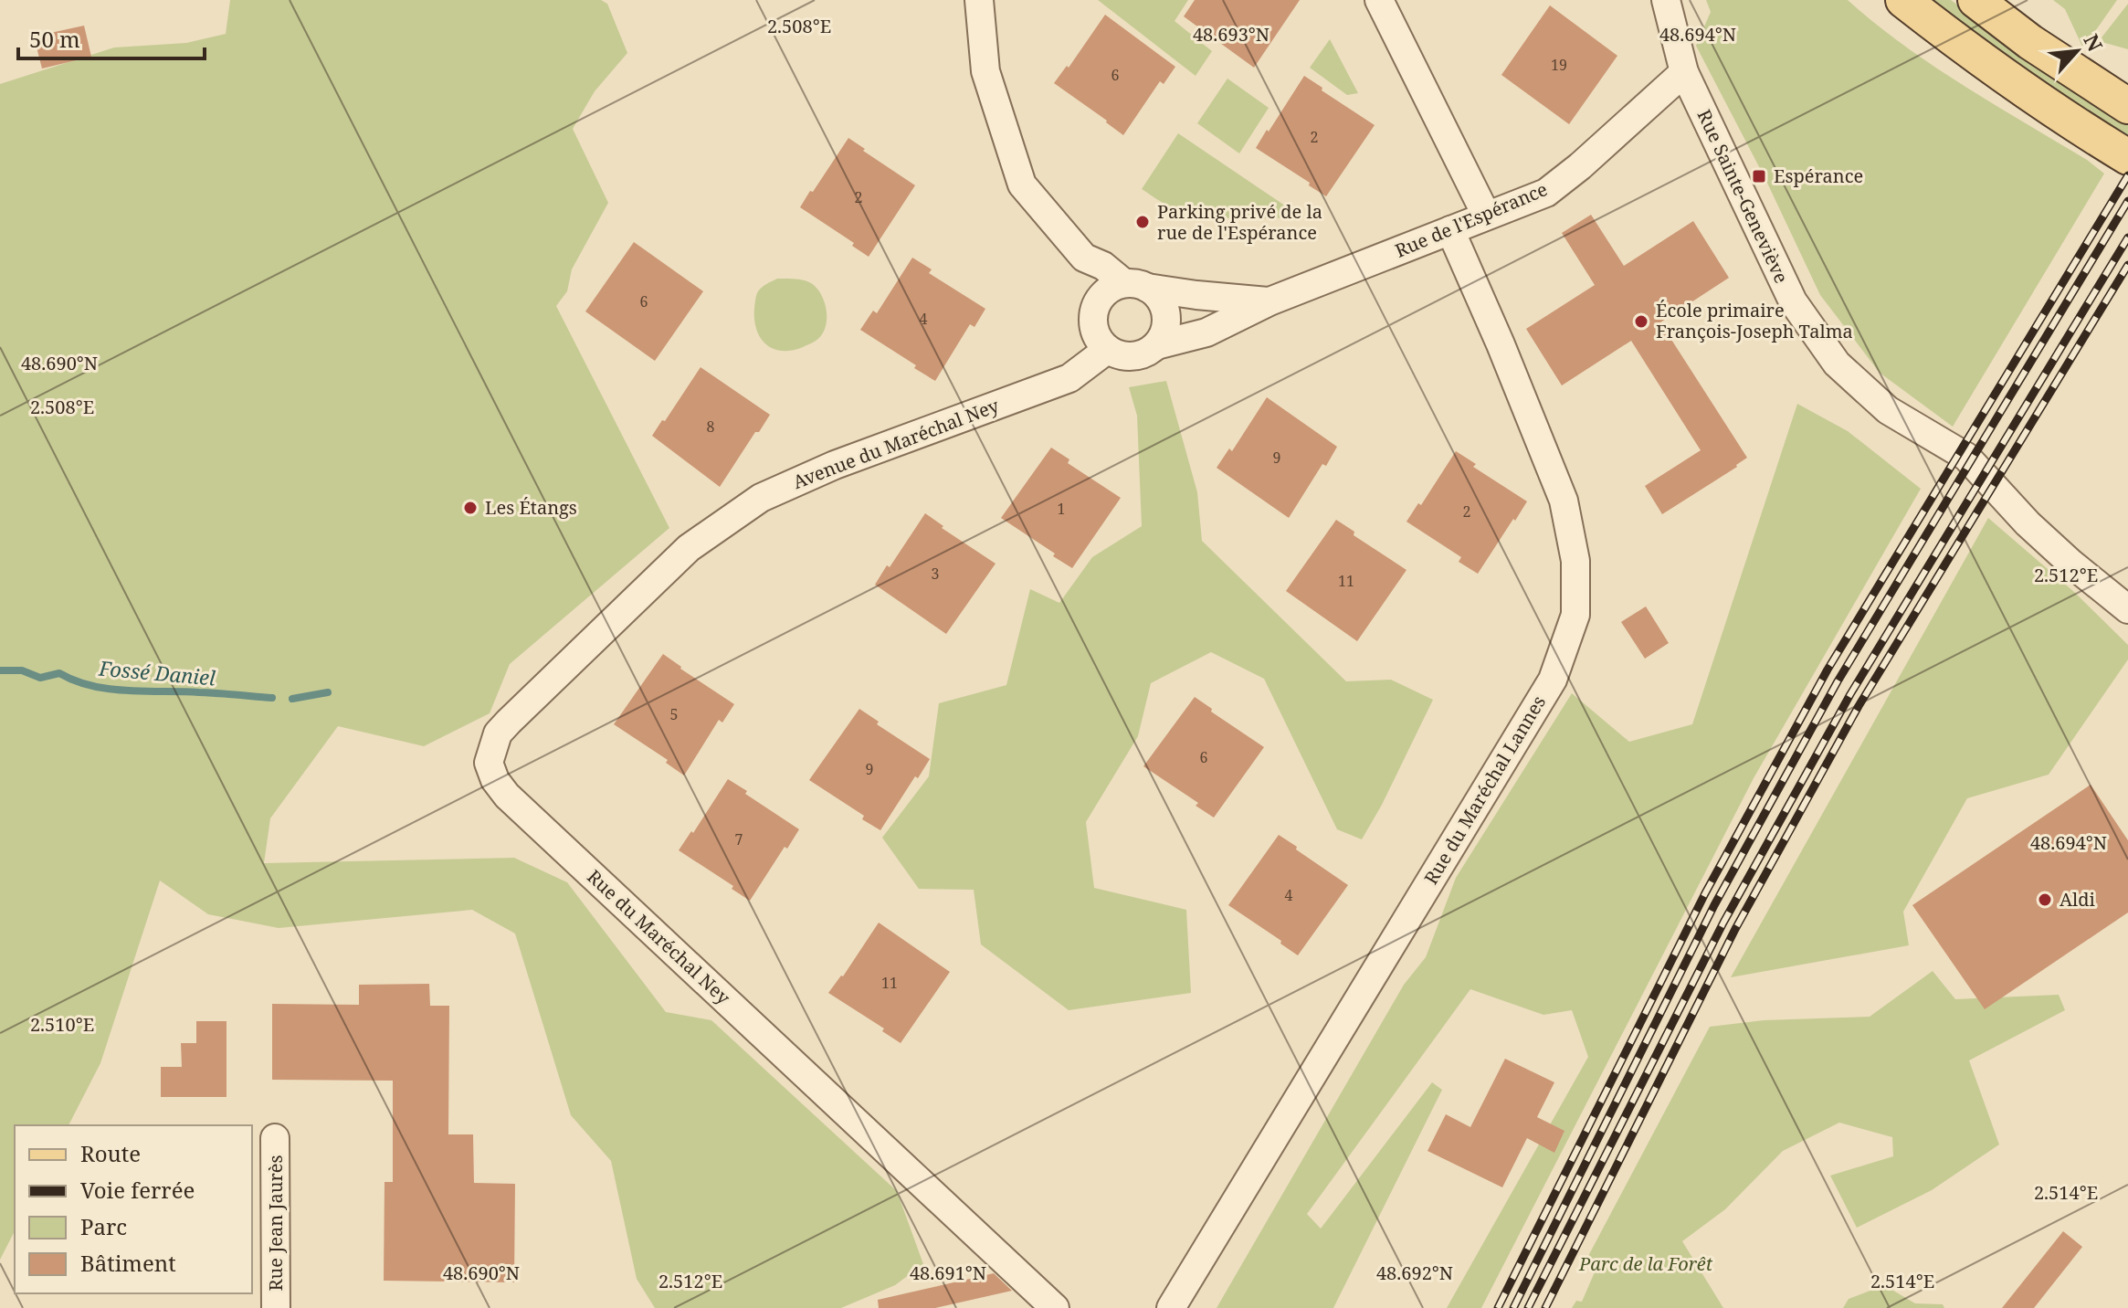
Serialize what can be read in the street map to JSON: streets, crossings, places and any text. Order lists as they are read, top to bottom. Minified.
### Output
{"streets":{"street":["Rue Sainte-Geneviève","Rue de l'Espérance","Avenue du Maréchal Ney","Rue du Maréchal Lannes","Rue du Maréchal Ney","Rue Jean Jaurès"]},"crossings":[["Rue Sainte-Geneviève","Rue de l'Espérance"],["Rue de l'Espérance","Avenue du Maréchal Ney"],["Rue de l'Espérance","Rue du Maréchal Lannes"],["Avenue du Maréchal Ney","Rue du Maréchal Ney"]],"water":["Fossé Daniel"],"parks":["Parc de la Forêt"],"places":{"transit":["Espérance"],"other":["Parking privé de la rue de l'Espérance","École primaire François-Joseph Talma","Les Étangs","Aldi"]},"house_numbers":["19","6","2","2","6","4","8","9","1","2","3","11","5","6","9","7","4","11"],"legend":["Route","Voie ferrée","Parc","Bâtiment"],"scale_bar":"50 m","north":"top right","coordinates":["2.508°E","48.693°N","48.694°N","48.690°N","2.512°E","2.510°E","2.514°E","48.691°N","48.692°N"]}
